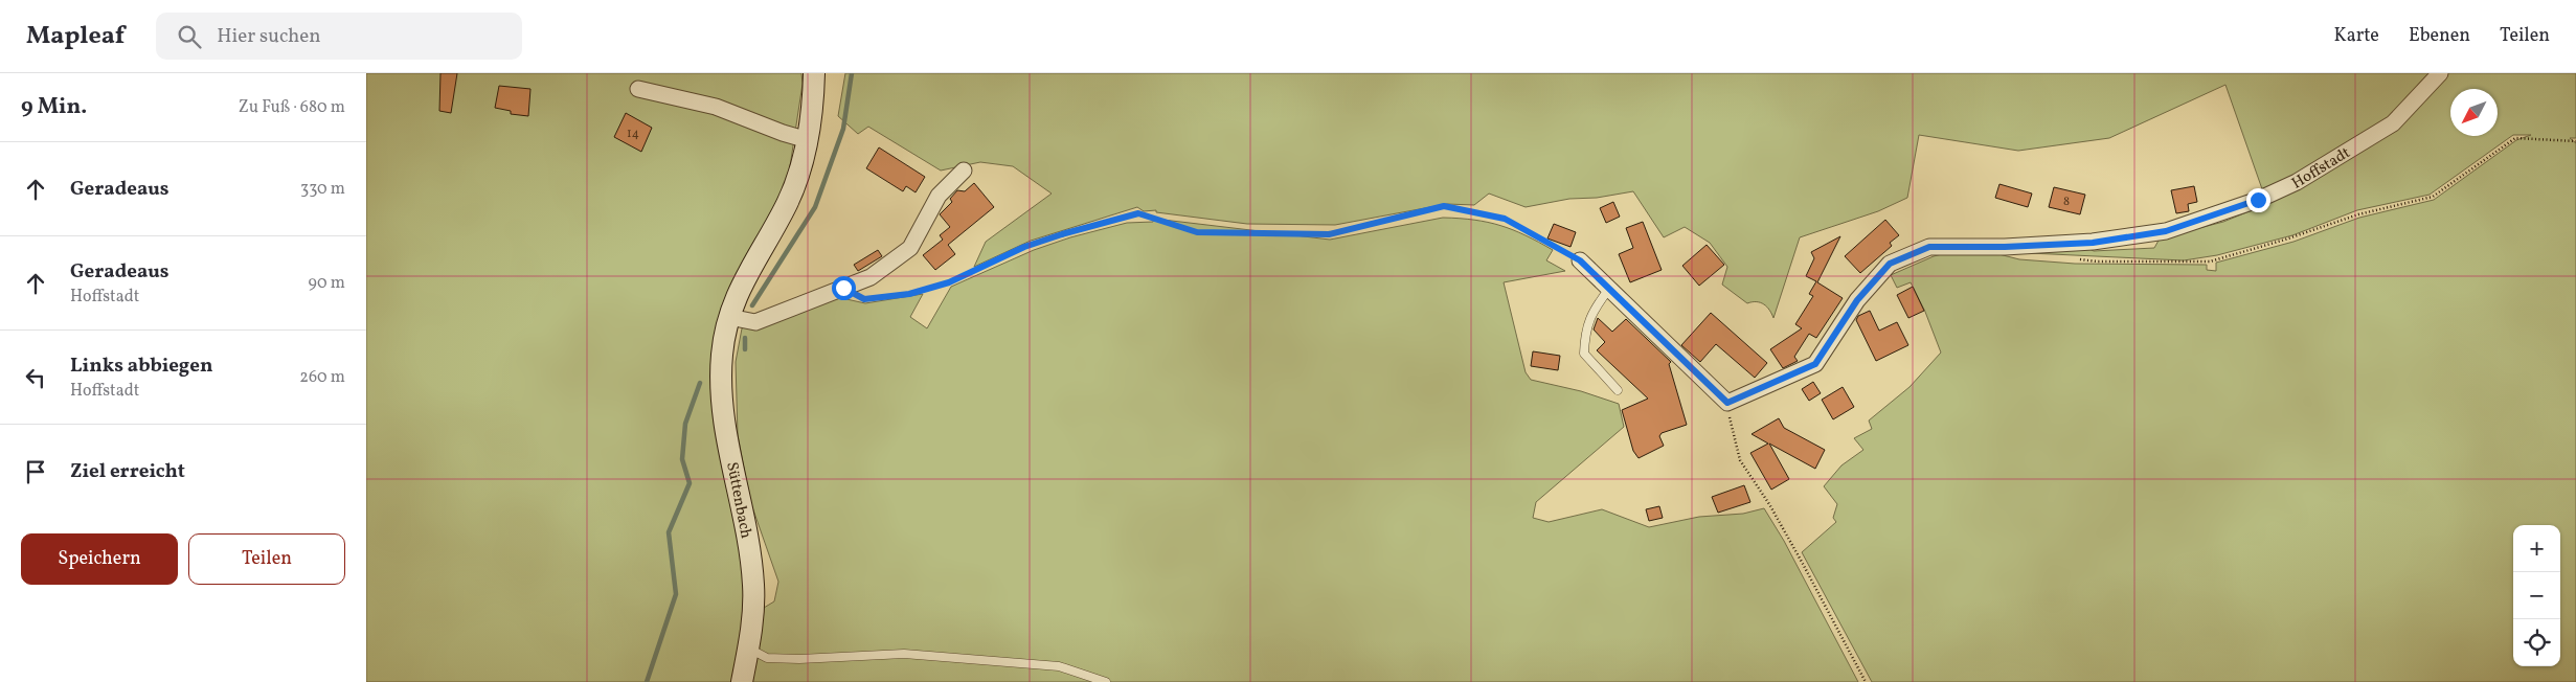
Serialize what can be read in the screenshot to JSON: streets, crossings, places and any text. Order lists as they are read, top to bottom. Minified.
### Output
{"streets":{"street":["Hoffstadt","Süttenbach"]},"house_numbers":["14","8"],"north":"bottom left","page":{"header":"Mapleaf","search":"Hier suchen","nav":["Karte","Ebenen","Teilen"],"heading":["9 Min.","Zu Fuß · 680 m"],"list":[["Geradeaus","330 m"],["Geradeaus","Hoffstadt","90 m"],["Links abbiegen","Hoffstadt","260 m"],"Ziel erreicht"],"buttons":["Speichern","Teilen"],"map_buttons":["+","−"]}}
